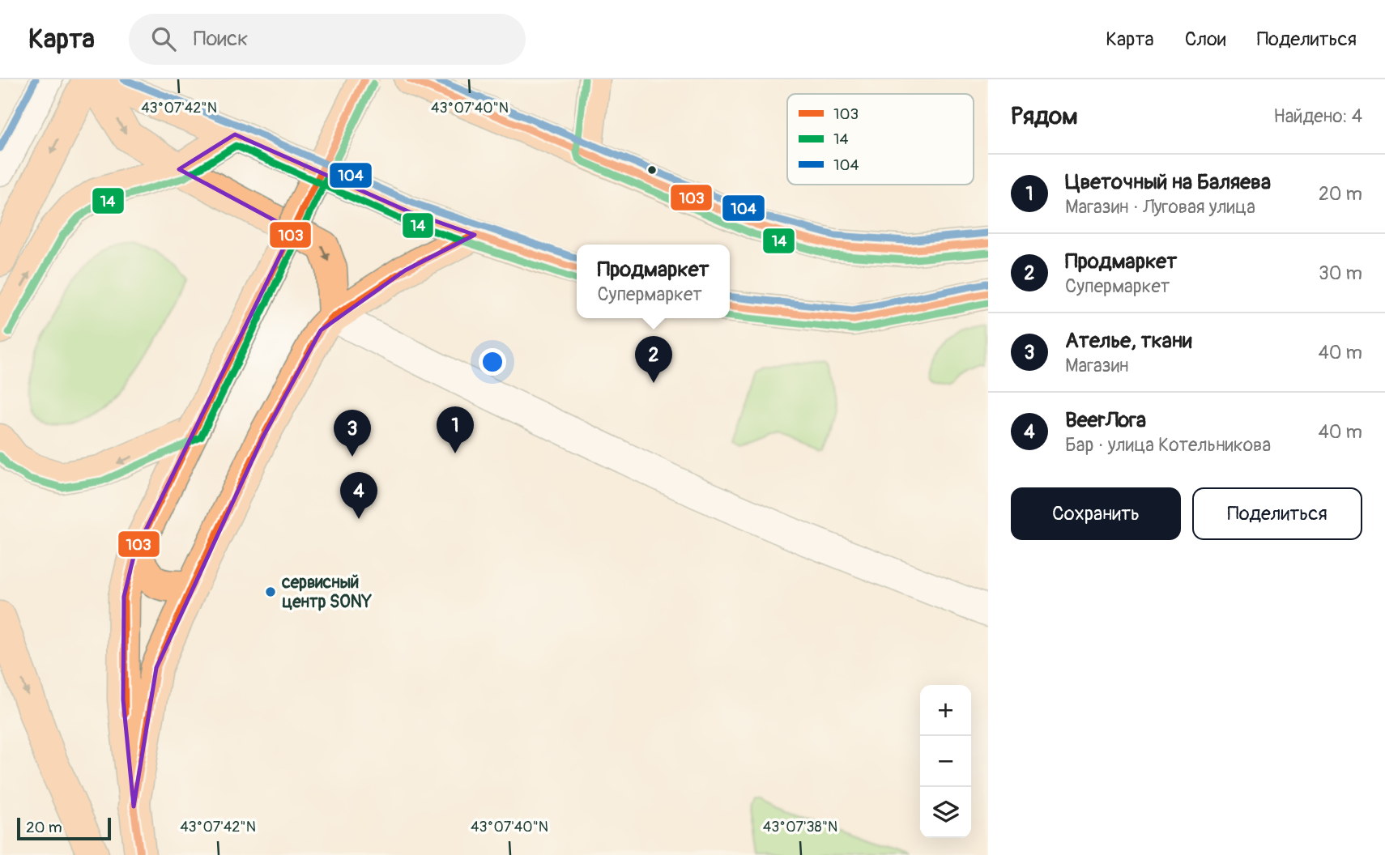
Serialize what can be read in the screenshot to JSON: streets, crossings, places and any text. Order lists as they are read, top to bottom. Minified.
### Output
{"places":["сервисный центр SONY"],"lines":["transit line 103","transit line 14","transit line 104"],"legend":["103","14","104"],"scale_bar":"20 m","page":{"header":"Карта","search":"Поиск","nav":["Карта","Слои","Поделиться"],"heading":["Рядом","Найдено: 4"],"list":[{"mark":"1","name":"Цветочный на Баляева","note":"Магазин · Луговая улица","value":"20 m"},{"mark":"2","name":"Продмаркет","note":"Супермаркет","value":"30 m"},{"mark":"3","name":"Ателье, ткани","note":"Магазин","value":"40 m"},{"mark":"4","name":"BeerЛога","note":"Бар · улица Котельникова","value":"40 m"}],"popup":["Продмаркет","Супермаркет"],"pins":["2","1","3","4"],"buttons":["Сохранить","Поделиться"],"map_buttons":["+","−"],"scale":"20 m"},"coordinates":["43°07'42\"N","43°07'40\"N","43°07'38\"N"]}
